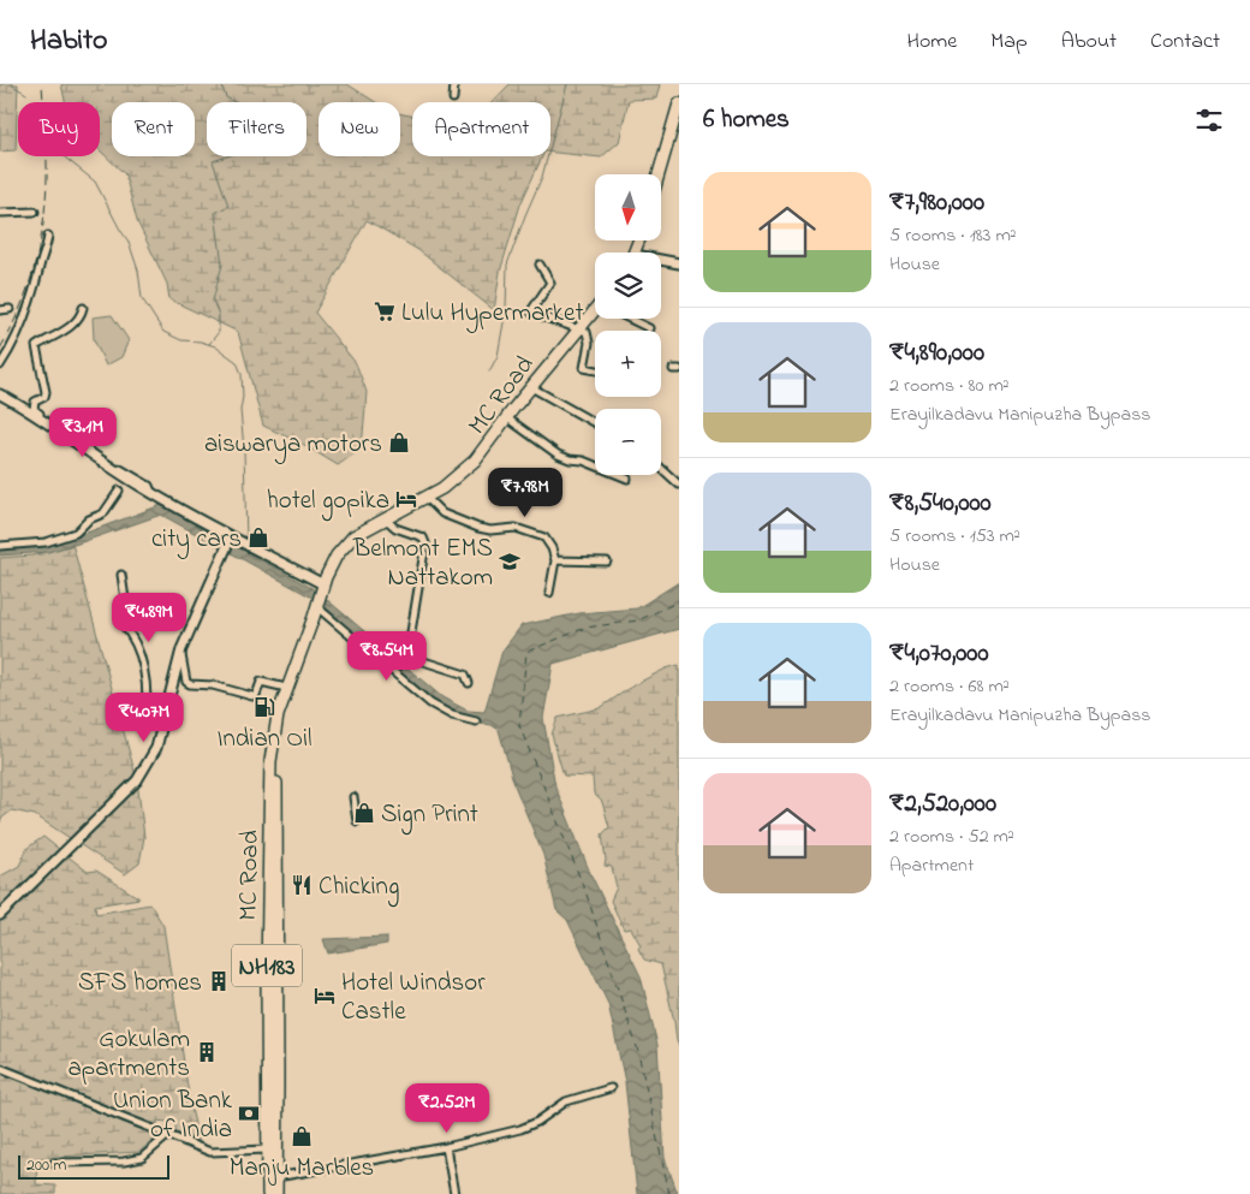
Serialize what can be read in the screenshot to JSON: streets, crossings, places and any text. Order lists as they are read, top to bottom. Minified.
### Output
{"streets":{"highway":["MC Road","NH183"]},"places":{"supermarket":["Lulu Hypermarket"],"shop":["aiswarya motors","city cars","Sign Print","Manju Marbles"],"hotel":["hotel gopika","Hotel Windsor Castle"],"school or university":["Belmont EMS Nattakom"],"fuel station":["Indian Oil"],"restaurant":["Chicking"],"building":["SFS homes","Gokulam apartments"],"bank":["Union Bank of India"]},"scale_bar":"200 m","north":"bottom","page":{"header":"Habito","nav":["Home","Map","About","Contact"],"heading":"6 homes","chip":["Buy","Rent","Filters","New","Apartment"],"list":[{"name":"₹7,980,000","note":"5 rooms · 183 m² · House"},{"name":"₹4,890,000","note":"2 rooms · 80 m² · Erayilkadavu Manipuzha Bypass"},{"name":"₹8,540,000","note":"5 rooms · 153 m² · House"},{"name":"₹4,070,000","note":"2 rooms · 68 m² · Erayilkadavu Manipuzha Bypass"},{"name":"₹2,520,000","note":"2 rooms · 52 m² · Apartment"}],"map_buttons":["+","−"],"price":["₹3.1M","₹7.98M","₹4.89M","₹8.54M","₹4.07M","₹2.52M"],"scale":"200 m"}}
